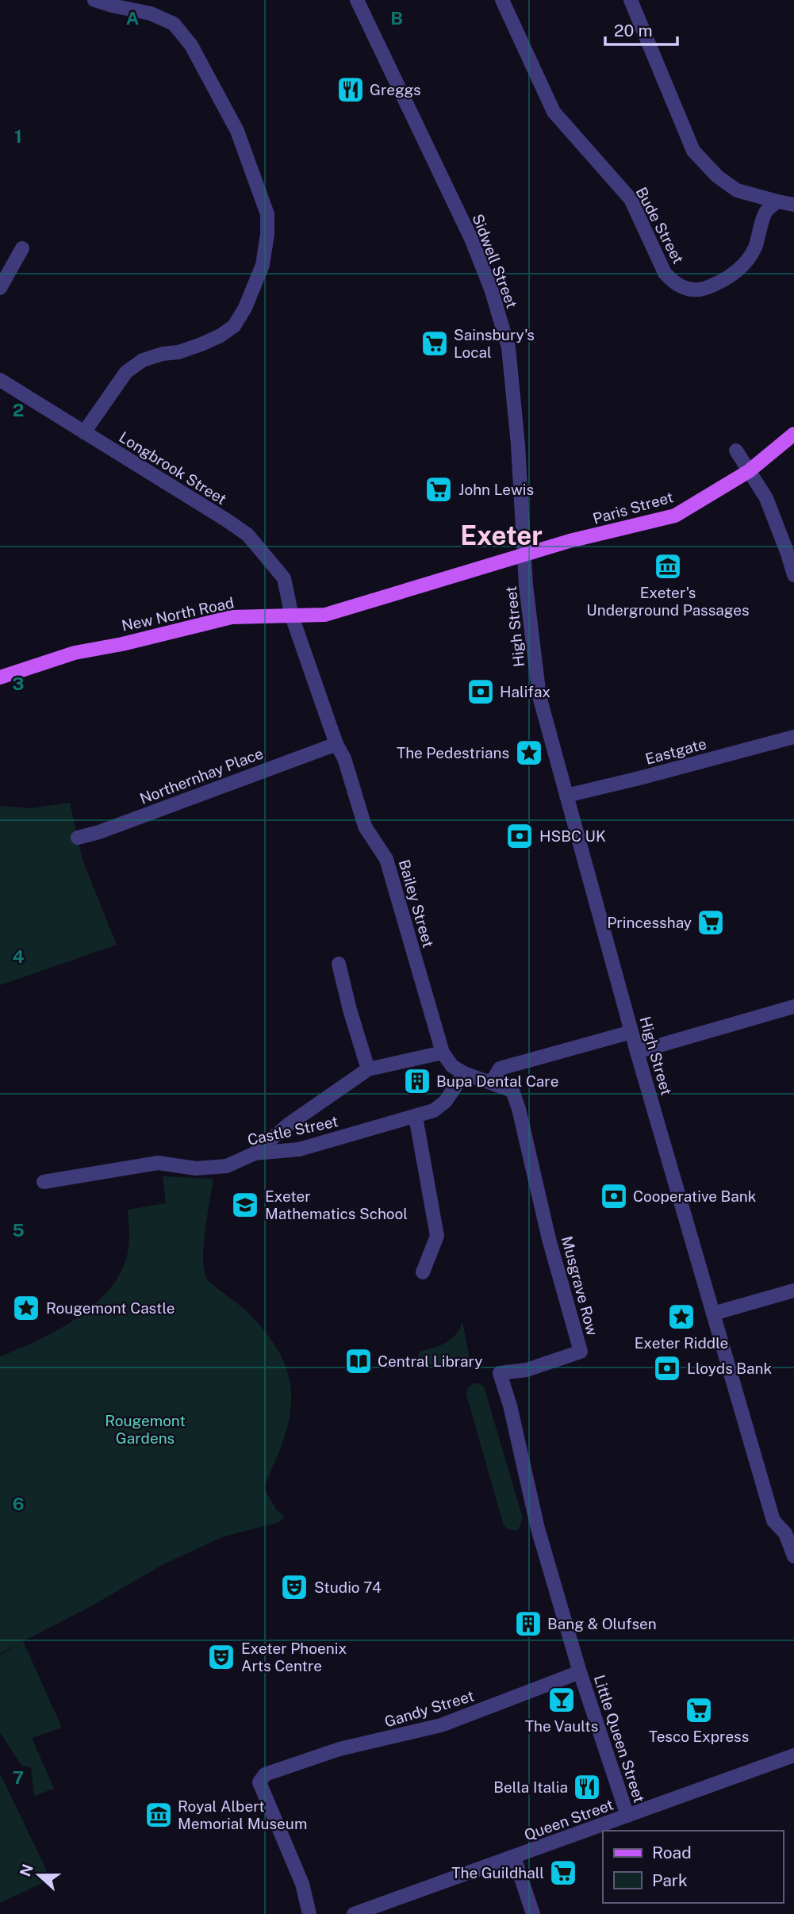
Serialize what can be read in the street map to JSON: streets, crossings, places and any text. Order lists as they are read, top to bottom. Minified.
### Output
{"streets":{"main road":["Paris Street","New North Road"],"street":["Bude Street","Sidwell Street","Longbrook Street","High Street","Eastgate","Northernhay Place","Bailey Street","Castle Street","Musgrave Row","Gandy Street","Little Queen Street","Queen Street"]},"crossings":[["Sidwell Street","Paris Street"],["Sidwell Street","New North Road"],["Sidwell Street","High Street"],["Longbrook Street","New North Road"],["Longbrook Street","Bailey Street"],["Paris Street","New North Road"],["Paris Street","High Street"],["New North Road","High Street"],["New North Road","Bailey Street"],["High Street","Eastgate"],["Northernhay Place","Bailey Street"],["Bailey Street","Castle Street"],["Bailey Street","Musgrave Row"],["Castle Street","Musgrave Row"],["Musgrave Row","Gandy Street"],["Musgrave Row","Little Queen Street"],["Gandy Street","Little Queen Street"],["Little Queen Street","Queen Street"]],"districts":["Exeter"],"parks":["Rougemont Gardens"],"places":{"restaurant":["Greggs","Bella Italia"],"supermarket":["Sainsbury's Local","John Lewis","Princesshay","Tesco Express","The Guildhall"],"museum":["Exeter's Underground Passages","Royal Albert Memorial Museum"],"bank":["Halifax","HSBC UK","Cooperative Bank","Lloyds Bank"],"place":["The Pedestrians","Rougemont Castle","Exeter Riddle"],"building":["Bupa Dental Care","Bang & Olufsen"],"school or university":["Exeter Mathematics School"],"library":["Central Library"],"theatre":["Studio 74","Exeter Phoenix Arts Centre"],"bar":["The Vaults"]},"legend":["Road","Park"],"scale_bar":"20 m","north":"left","grid":{"columns":["A","B"],"rows":["1","2","3","4","5","6","7"]}}
